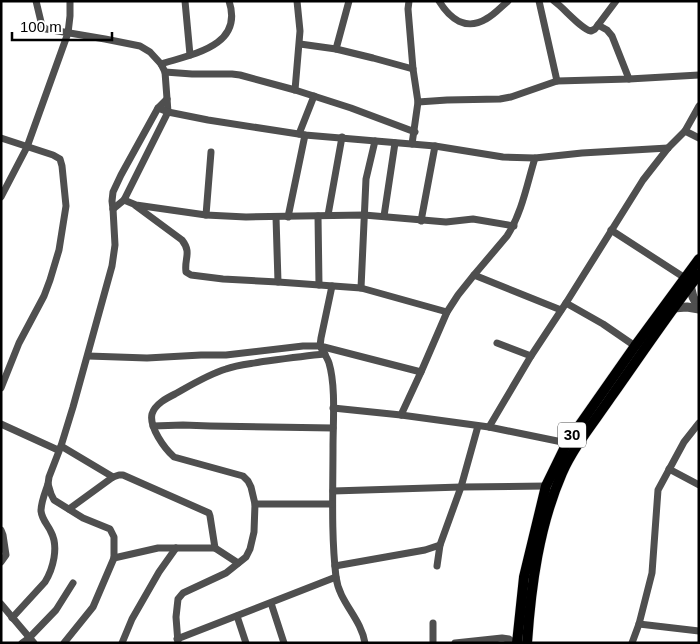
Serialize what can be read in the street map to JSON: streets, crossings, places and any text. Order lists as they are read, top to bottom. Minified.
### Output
{"streets":{"main road":["30"]},"scale_bar":"100 m"}
